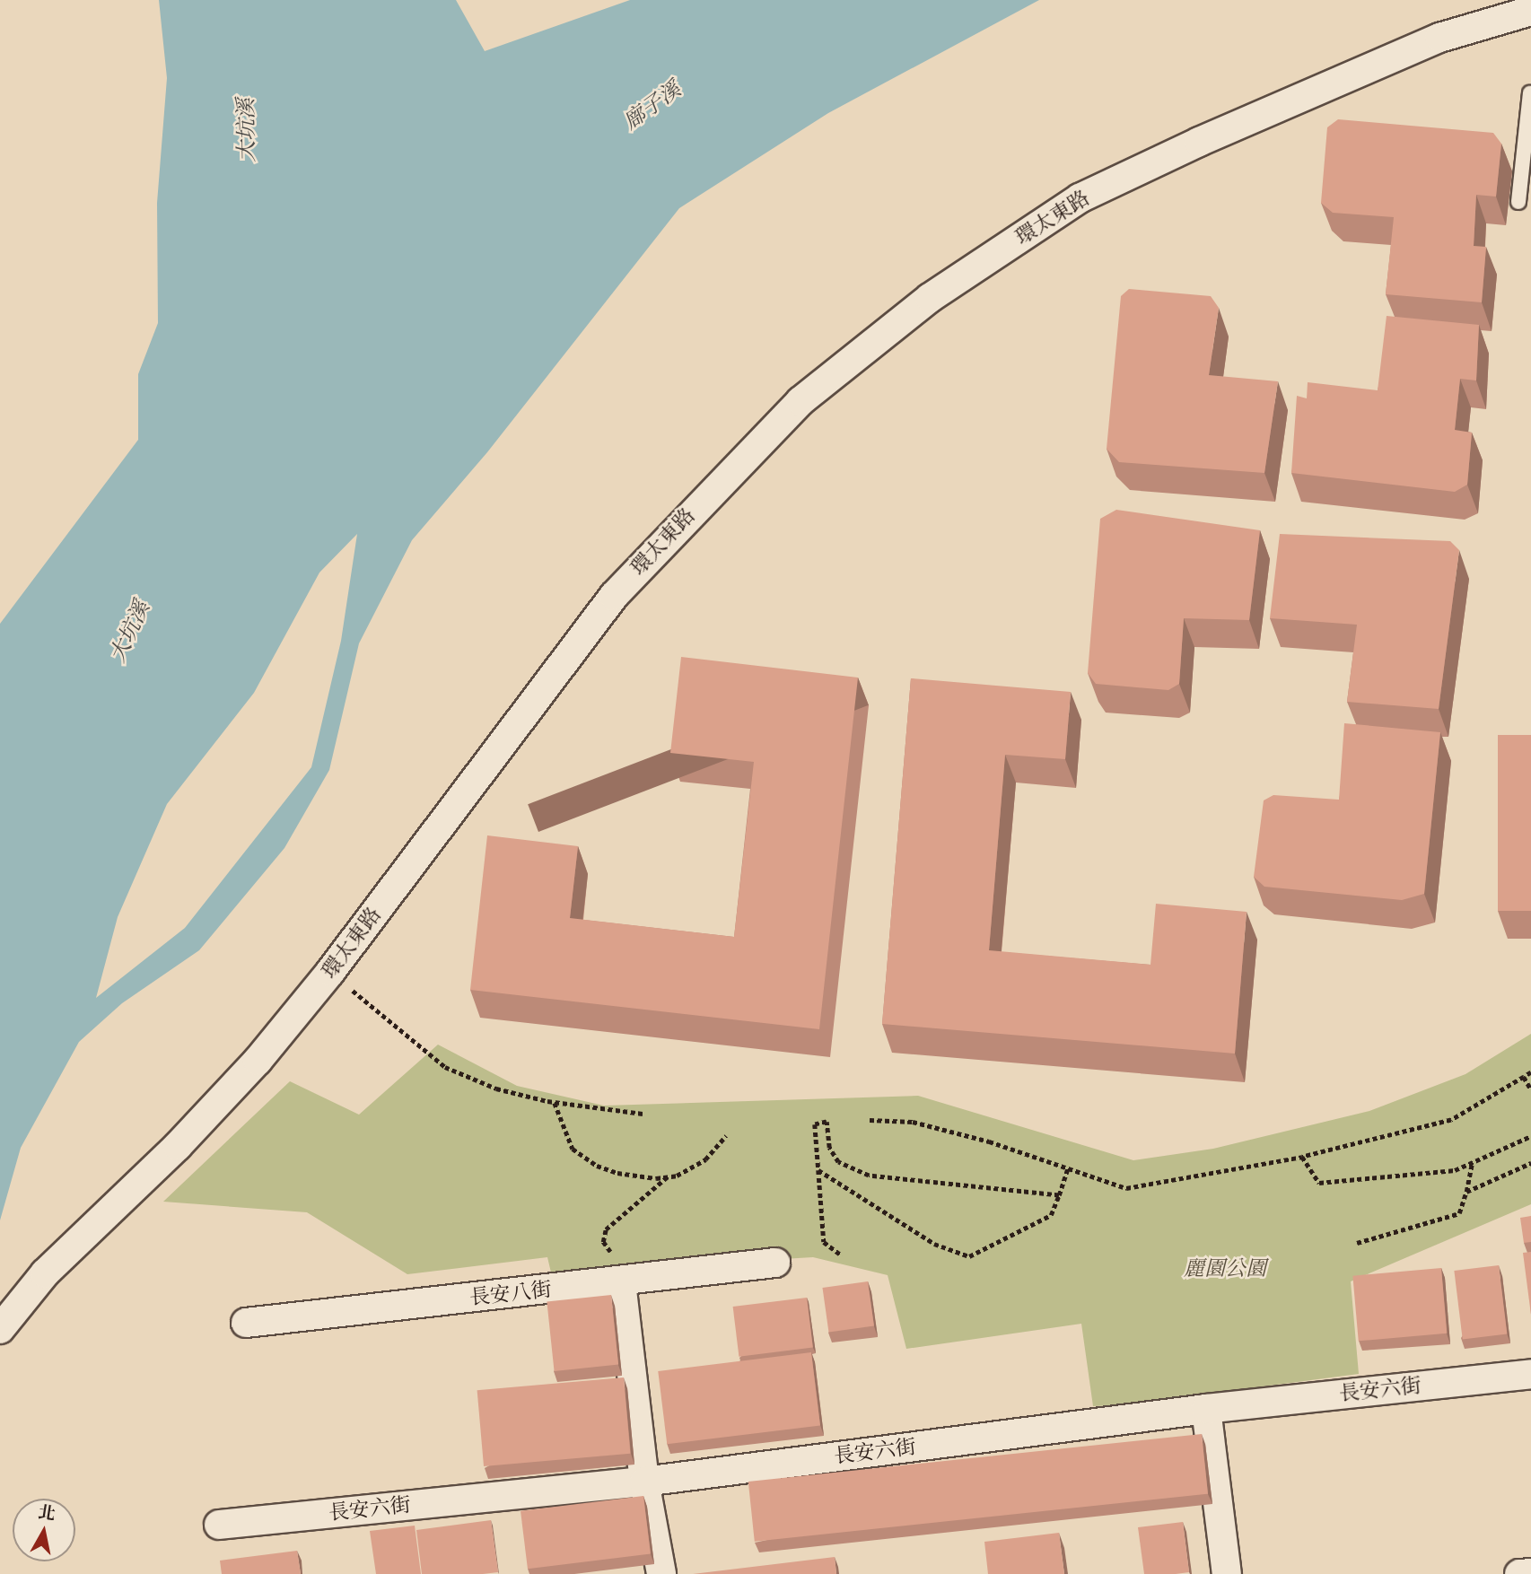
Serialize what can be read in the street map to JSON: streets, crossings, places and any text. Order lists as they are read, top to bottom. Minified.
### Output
{"streets":{"street":["環太東路","長安八街","長安六街"]},"water":["廍子溪","大坑溪"],"parks":["麗園公園"],"north":"top"}
